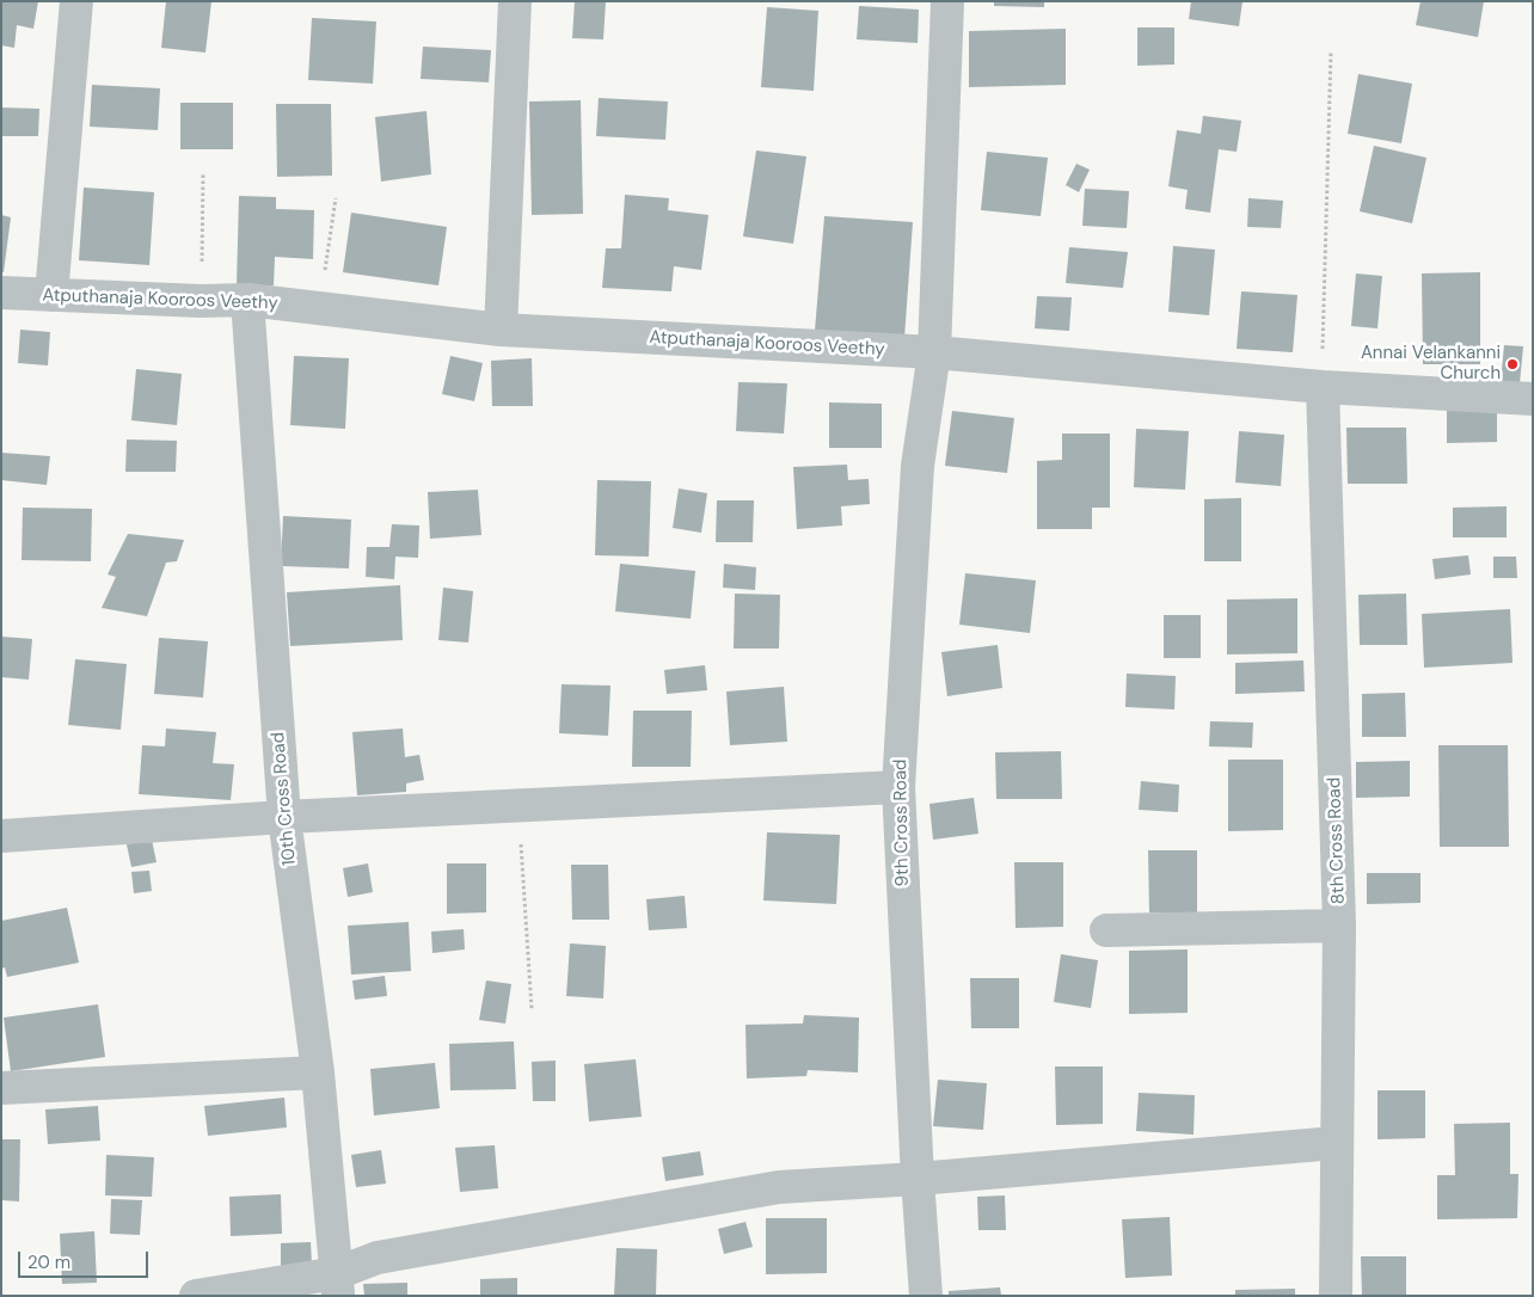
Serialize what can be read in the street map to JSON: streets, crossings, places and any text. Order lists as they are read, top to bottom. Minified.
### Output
{"streets":{"street":["Atputhanaja Kooroos Veethy","10th Cross Road","9th Cross Road","8th Cross Road"]},"crossings":[["Atputhanaja Kooroos Veethy","10th Cross Road"],["Atputhanaja Kooroos Veethy","9th Cross Road"],["Atputhanaja Kooroos Veethy","8th Cross Road"]],"places":["Annai Velankanni Church"],"scale_bar":"20 m"}
